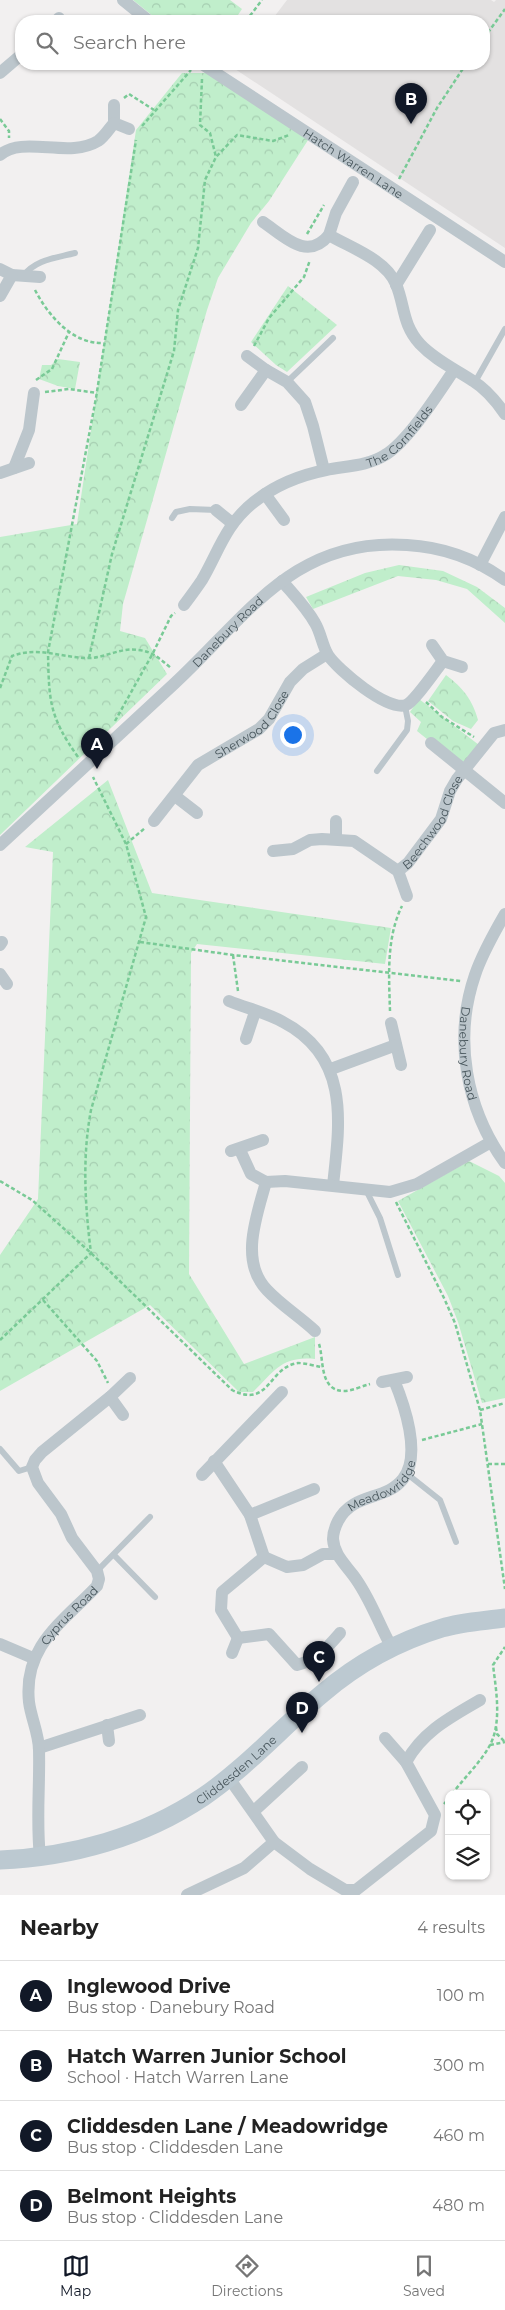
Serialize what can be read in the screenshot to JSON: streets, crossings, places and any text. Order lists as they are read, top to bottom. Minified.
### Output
{"streets":{"street":["Hatch Warren Lane","The Cornfields","Danebury Road","Sherwood Close","Beechwood Close","Meadowridge","Cyprus Road","Cliddesden Lane"]},"crossings":[["Cyprus Road","Cliddesden Lane"]],"page":{"search":"Search here","pins":["B","A","C","D"],"heading":["Nearby","4 results"],"list":[{"mark":"A","name":"Inglewood Drive","note":"Bus stop · Danebury Road","value":"100 m"},{"mark":"B","name":"Hatch Warren Junior School","note":"School · Hatch Warren Lane","value":"300 m"},{"mark":"C","name":"Cliddesden Lane / Meadowridge","note":"Bus stop · Cliddesden Lane","value":"460 m"},{"mark":"D","name":"Belmont Heights","note":"Bus stop · Cliddesden Lane","value":"480 m"}],"nav":["Map","Directions","Saved"]}}
